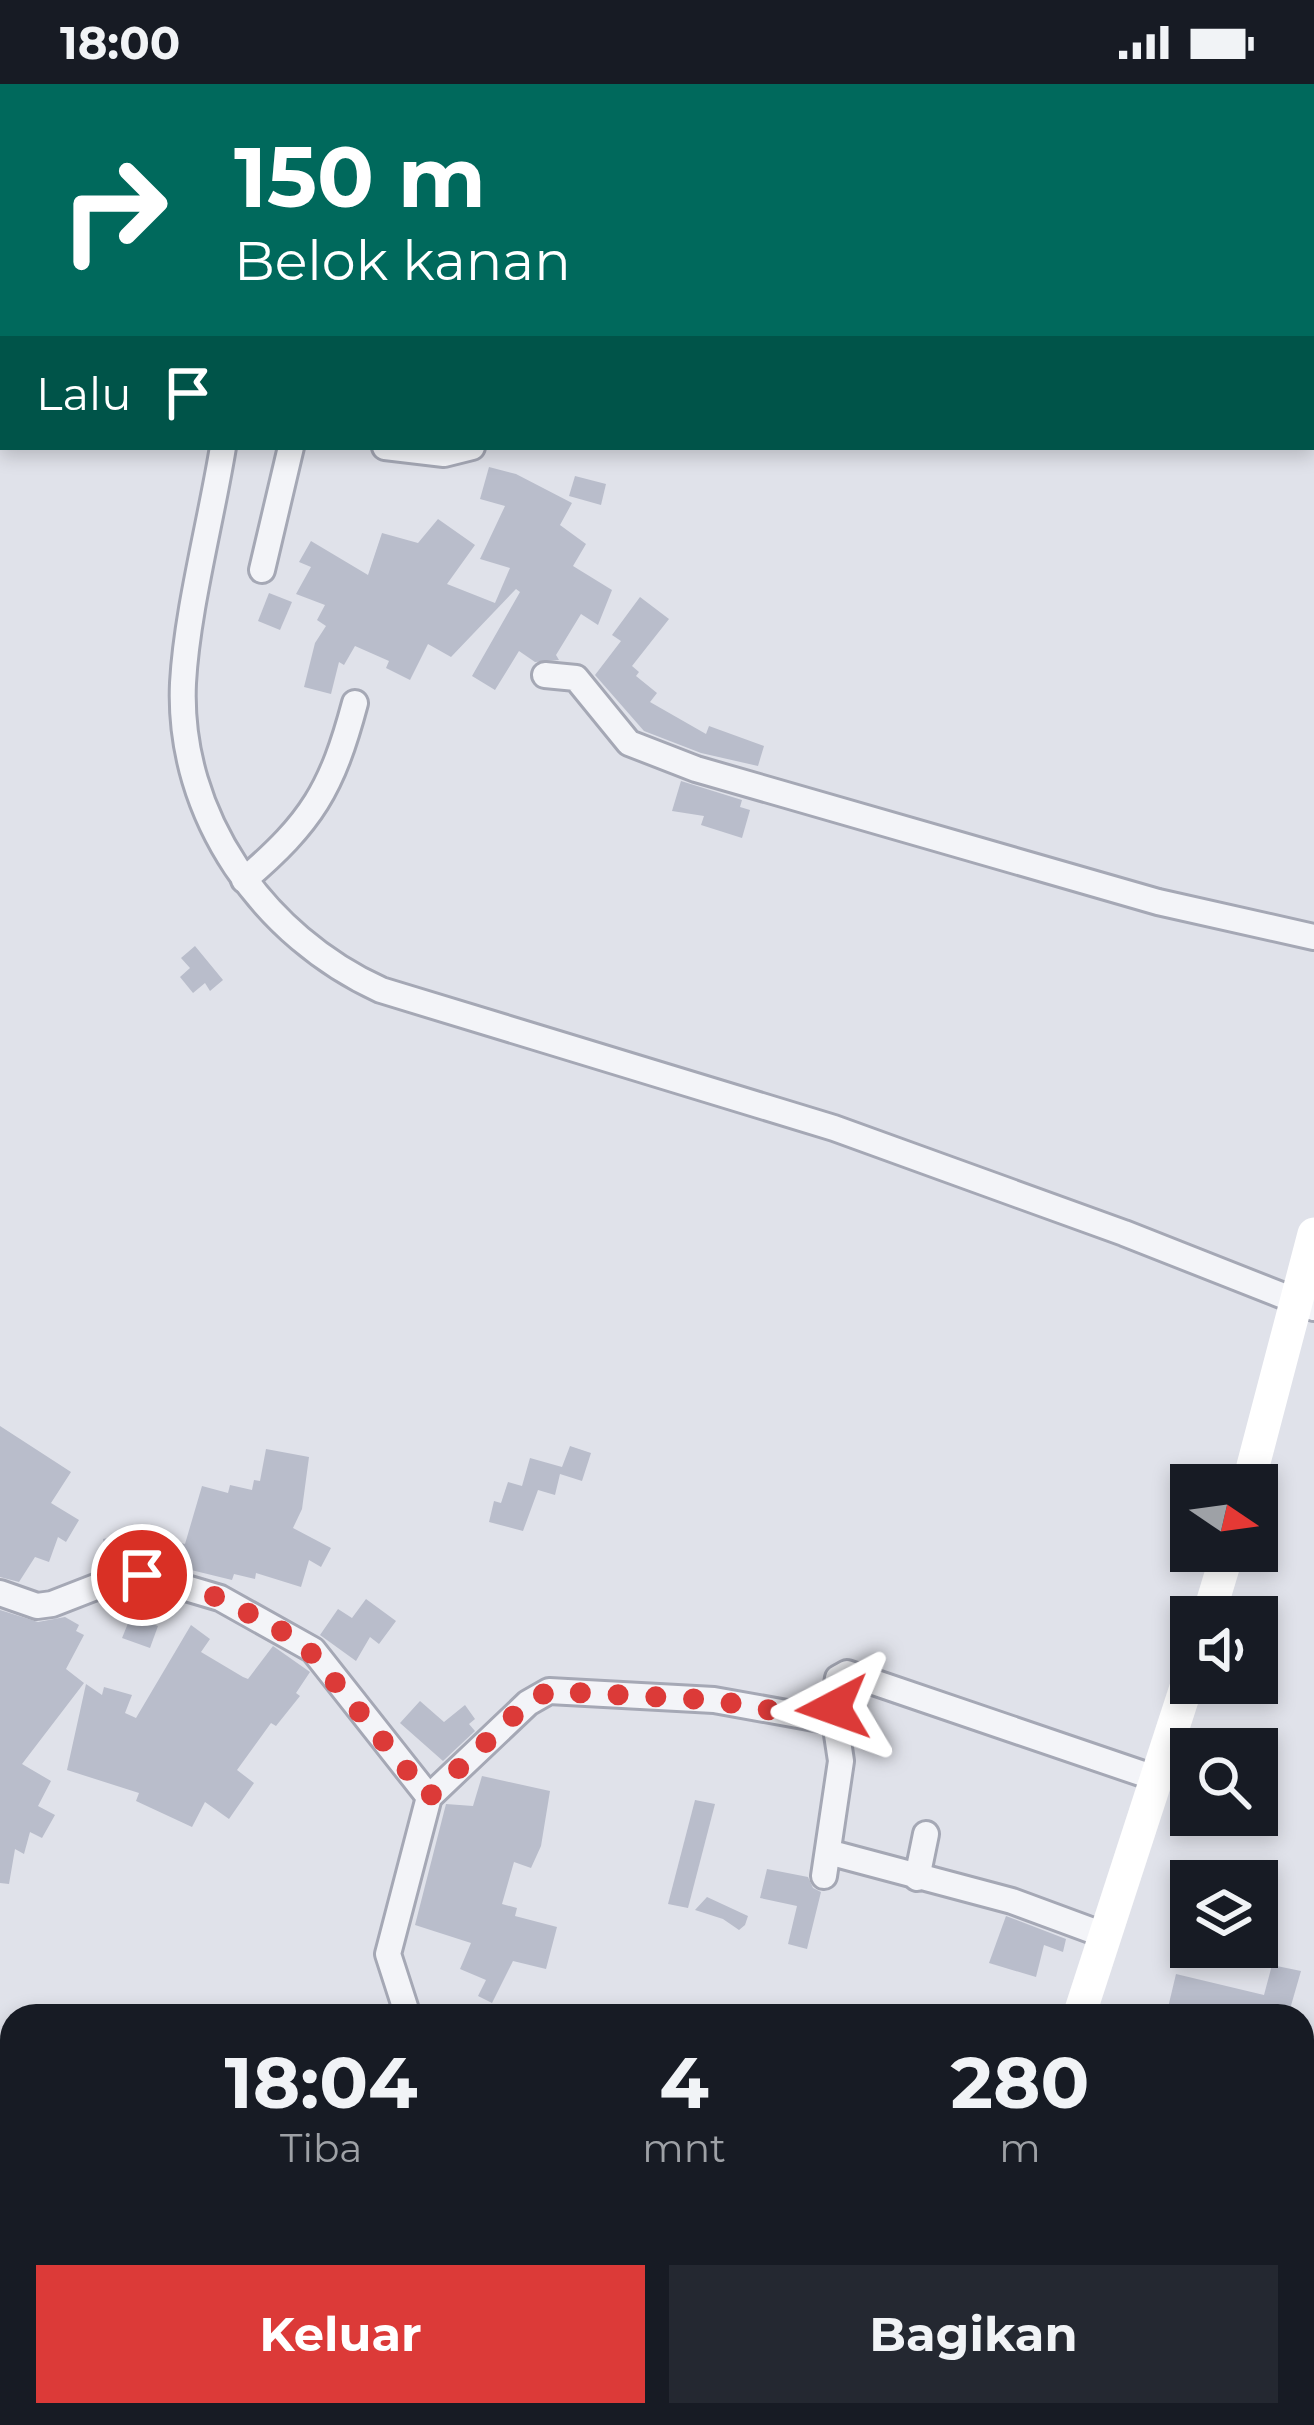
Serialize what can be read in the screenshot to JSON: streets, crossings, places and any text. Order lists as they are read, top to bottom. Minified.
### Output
{"north":"right","page":{"status":"18:00","turn":["150 m","Belok kanan"],"then":"Lalu","eta":["18:04","Tiba","4","mnt","280","m"],"buttons":["Keluar","Bagikan"]}}
